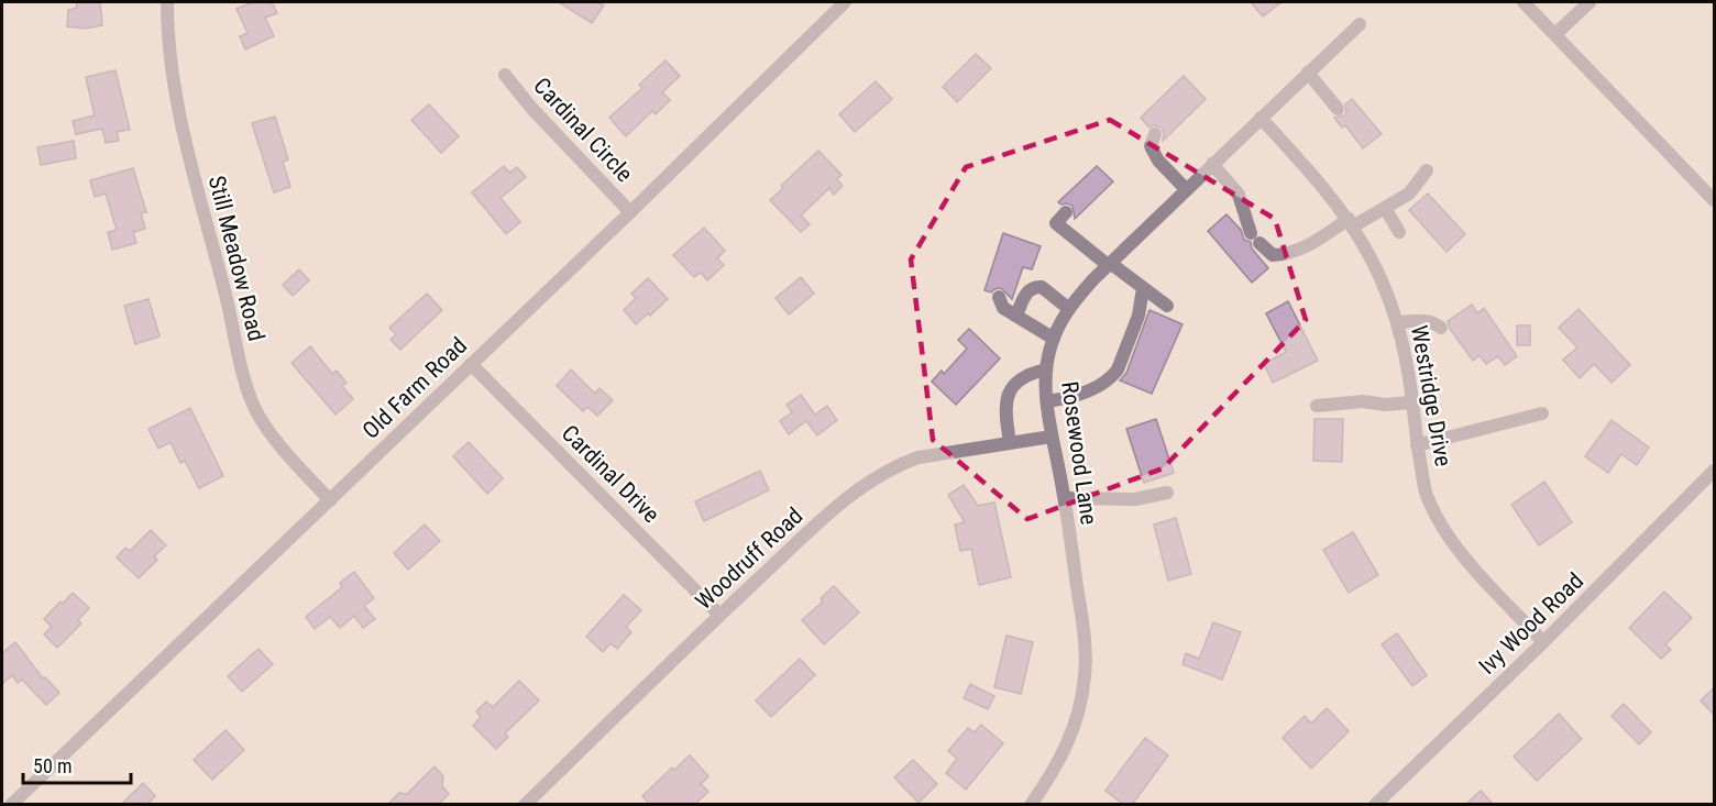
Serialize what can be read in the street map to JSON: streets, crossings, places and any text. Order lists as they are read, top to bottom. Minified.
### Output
{"streets":{"street":["Cardinal Circle","Still Meadow Road","Old Farm Road","Westridge Drive","Rosewood Lane","Cardinal Drive","Woodruff Road","Ivy Wood Road"]},"crossings":[["Cardinal Circle","Old Farm Road"],["Still Meadow Road","Old Farm Road"],["Old Farm Road","Cardinal Drive"],["Westridge Drive","Rosewood Lane"],["Westridge Drive","Ivy Wood Road"],["Rosewood Lane","Woodruff Road"],["Cardinal Drive","Woodruff Road"]],"scale_bar":"50 m"}
